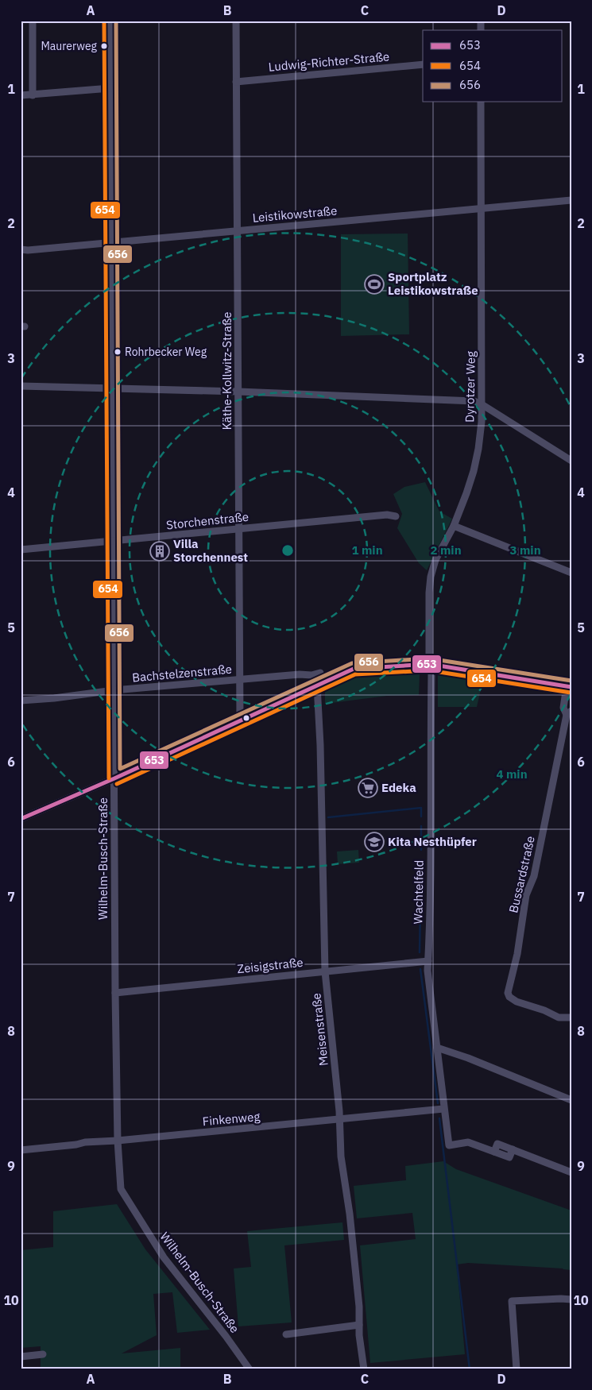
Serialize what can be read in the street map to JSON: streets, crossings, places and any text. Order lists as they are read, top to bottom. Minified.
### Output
{"streets":{"street":["Ludwig-Richter-Straße","Leistikowstraße","Käthe-Kollwitz-Straße","Dyrotzer Weg","Storchenstraße","Bachstelzenstraße","Wilhelm-Busch-Straße","Bussardstraße","Wachtelfeld","Zeisigstraße","Meisenstraße","Finkenweg"]},"crossings":[["Ludwig-Richter-Straße","Käthe-Kollwitz-Straße"],["Leistikowstraße","Käthe-Kollwitz-Straße"],["Leistikowstraße","Dyrotzer Weg"],["Leistikowstraße","Wilhelm-Busch-Straße"],["Käthe-Kollwitz-Straße","Storchenstraße"],["Käthe-Kollwitz-Straße","Bachstelzenstraße"],["Dyrotzer Weg","Wachtelfeld"],["Storchenstraße","Wilhelm-Busch-Straße"],["Bachstelzenstraße","Wilhelm-Busch-Straße"],["Wilhelm-Busch-Straße","Zeisigstraße"],["Wilhelm-Busch-Straße","Finkenweg"],["Wachtelfeld","Zeisigstraße"],["Wachtelfeld","Finkenweg"],["Zeisigstraße","Meisenstraße"],["Meisenstraße","Finkenweg"]],"places":{"other":["Maurerweg","Rohrbecker Weg"],"sports":["Sportplatz Leistikowstraße"],"building":["Villa Storchennest"],"supermarket":["Edeka"],"school or university":["Kita Nesthüpfer"]},"lines":["transit line 654","transit line 656","transit line 653"],"legend":["653","654","656"],"grid":{"columns":["A","B","C","D"],"rows":["1","2","3","4","5","6","7","8","9","10"]},"rings":["1 min","2 min","3 min","4 min"]}
